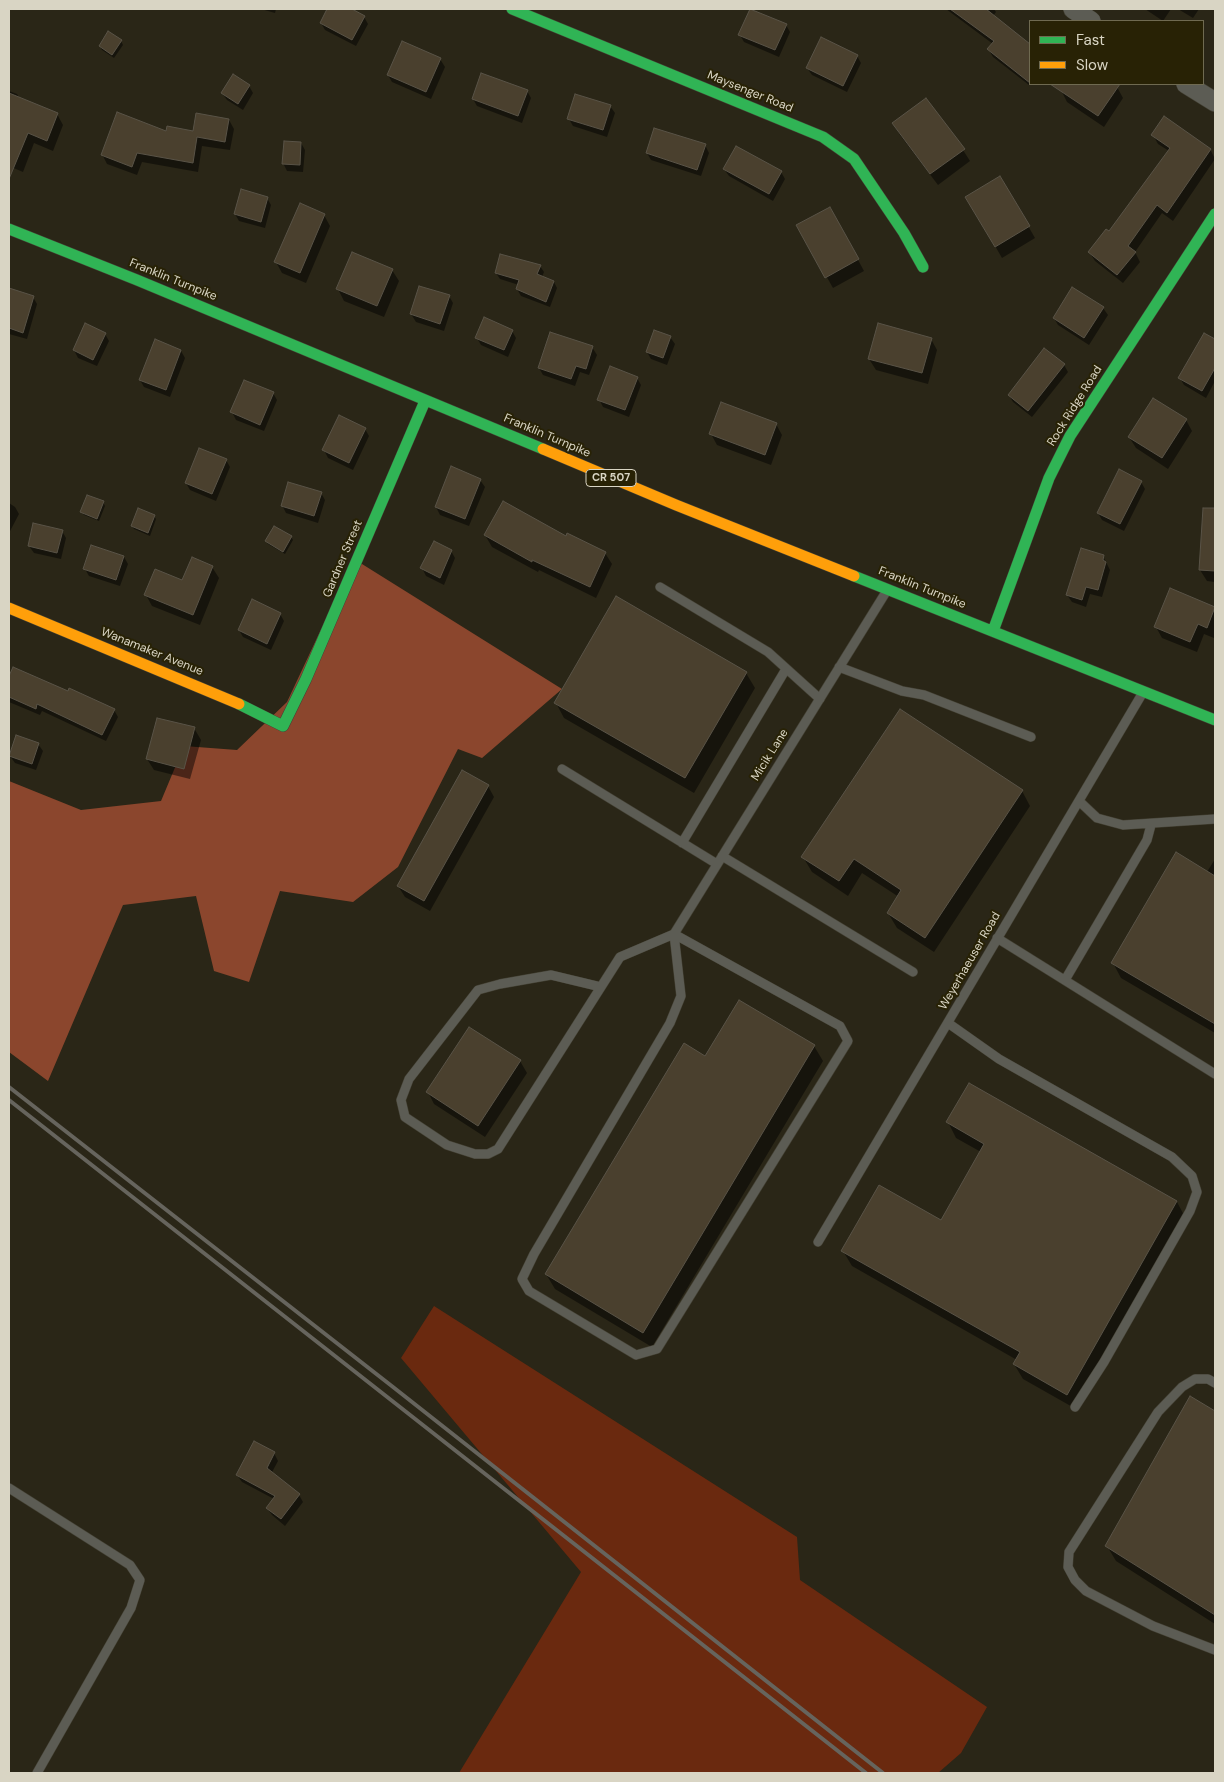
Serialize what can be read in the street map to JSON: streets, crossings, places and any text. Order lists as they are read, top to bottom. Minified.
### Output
{"streets":{"street":["Maysenger Road","Franklin Turnpike","Rock Ridge Road","CR 507","Gardner Street","Wanamaker Avenue"],"lane":["Micik Lane","Weyerhaeuser Road"]},"crossings":[["Franklin Turnpike","Rock Ridge Road"],["Franklin Turnpike","Gardner Street"],["Franklin Turnpike","Micik Lane"],["Franklin Turnpike","Weyerhaeuser Road"],["Gardner Street","Wanamaker Avenue"]],"legend":["Fast","Slow"]}
